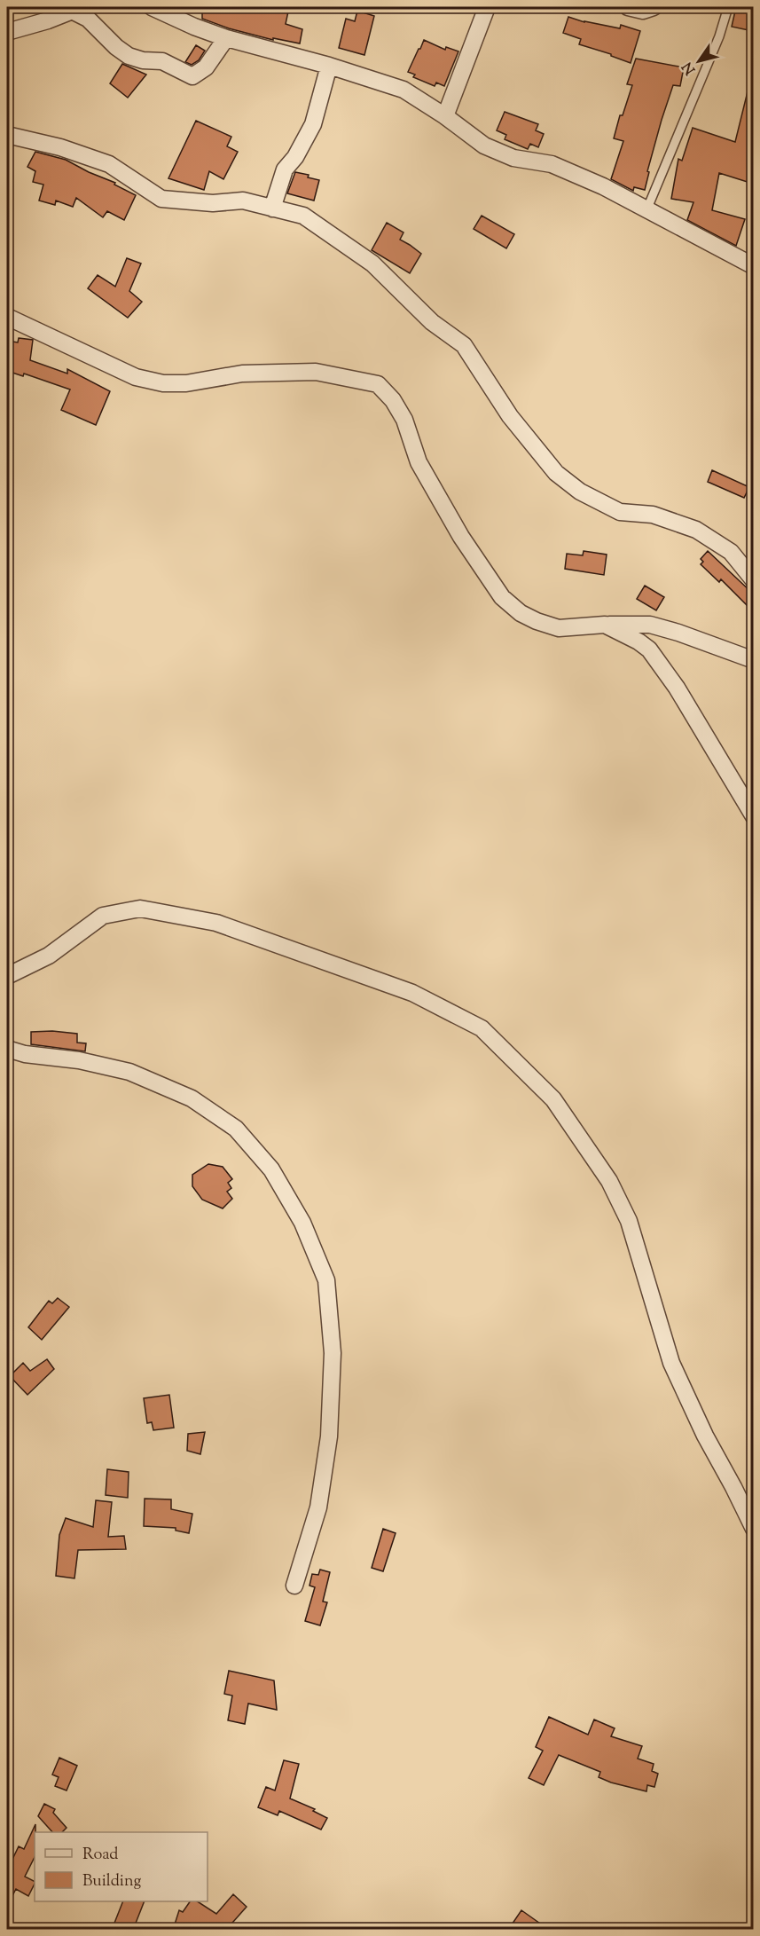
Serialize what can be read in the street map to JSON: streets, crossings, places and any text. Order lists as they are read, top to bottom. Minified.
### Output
{"legend":["Road","Building"],"north":"bottom left"}
